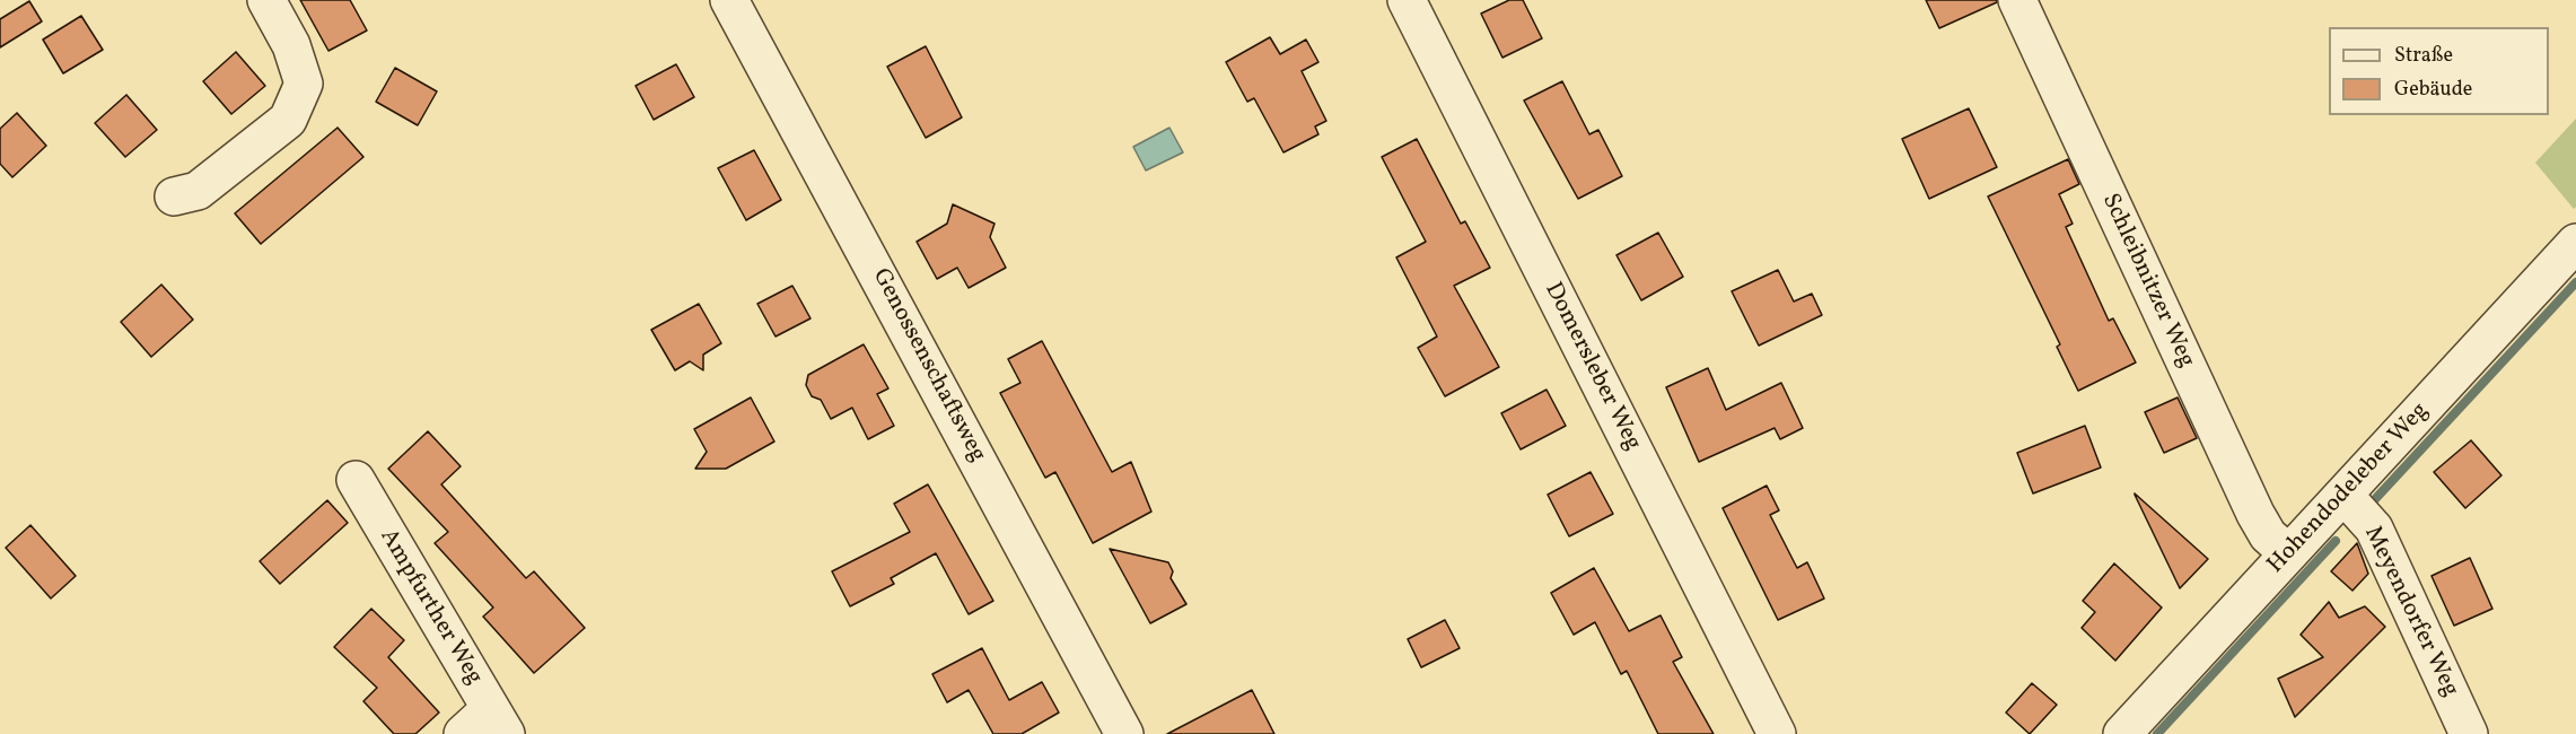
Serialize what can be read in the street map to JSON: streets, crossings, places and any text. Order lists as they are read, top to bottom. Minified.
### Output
{"streets":{"street":["Schleibnitzer Weg","Genossenschaftsweg","Domersleber Weg","Hohendodeleber Weg","Ampfurther Weg","Meyendorfer Weg"]},"crossings":[["Schleibnitzer Weg","Hohendodeleber Weg"],["Hohendodeleber Weg","Meyendorfer Weg"]],"legend":["Straße","Gebäude"]}
